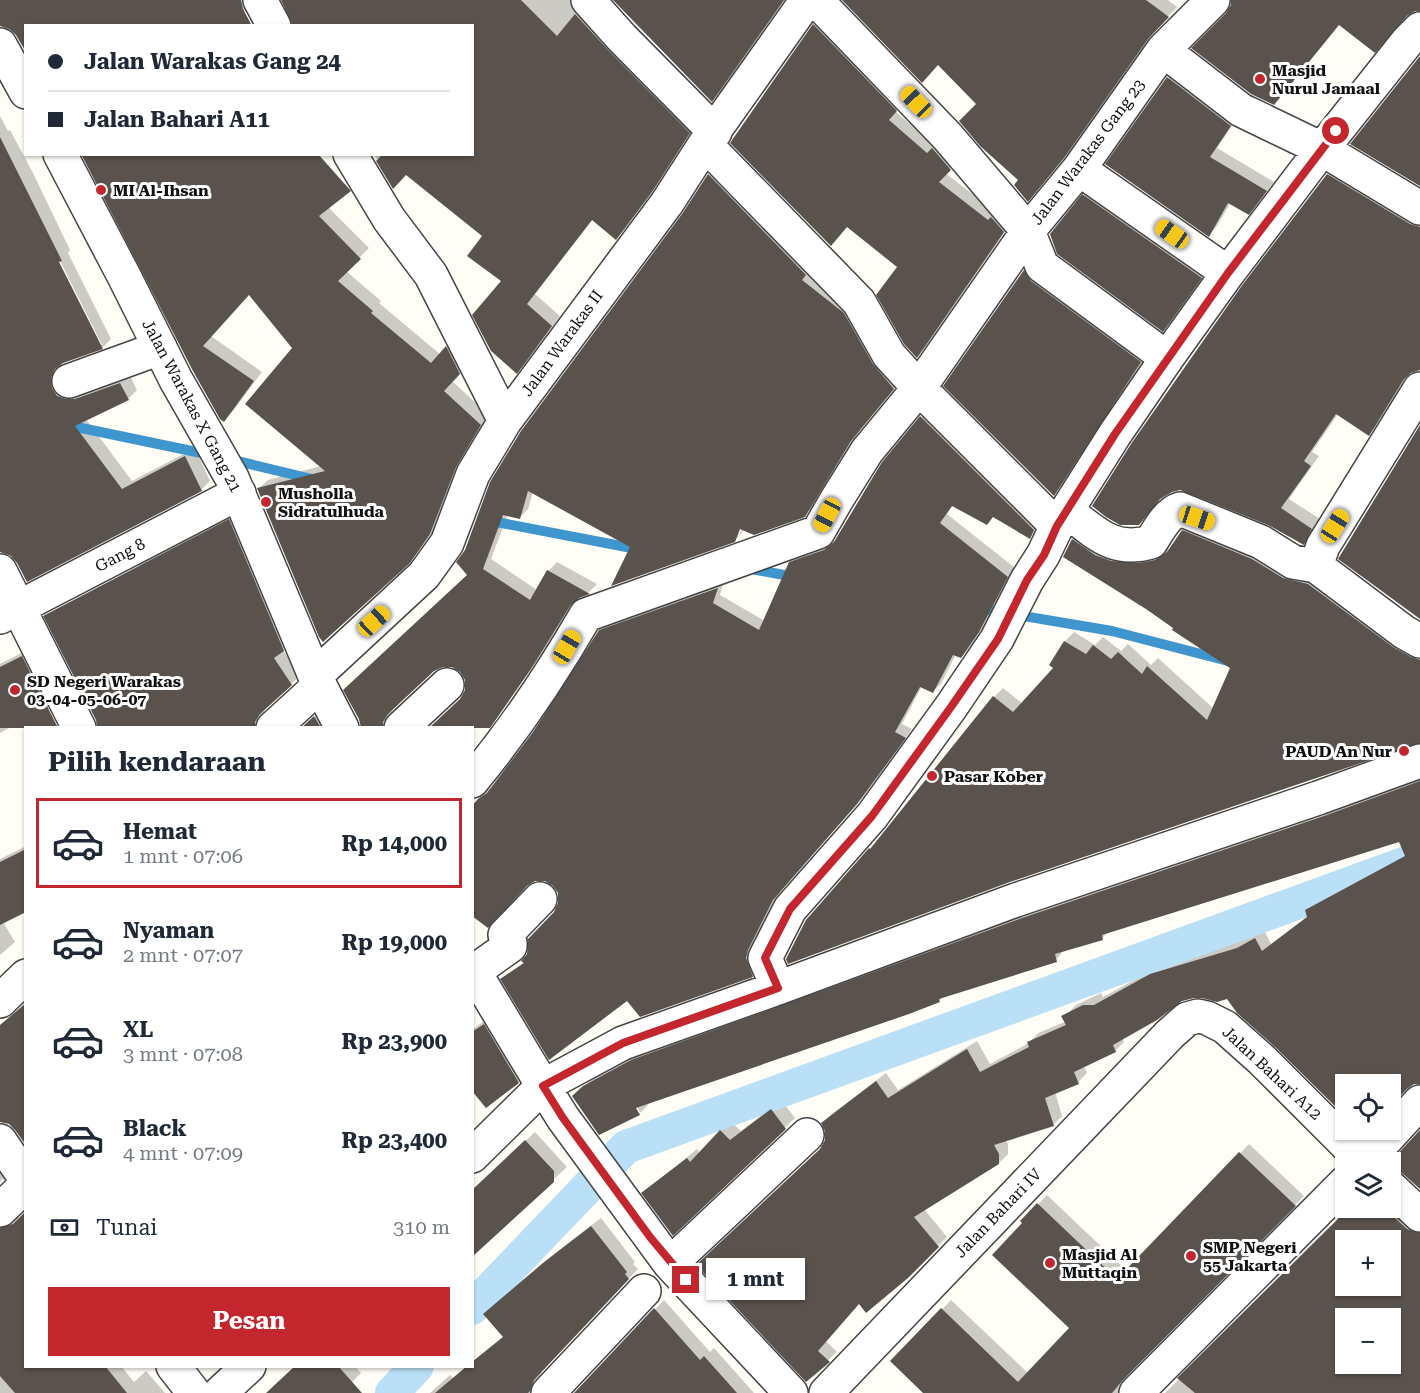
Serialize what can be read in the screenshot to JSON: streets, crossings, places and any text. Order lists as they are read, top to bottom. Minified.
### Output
{"streets":{"street":["Jalan Warakas Gang 23","Jalan Warakas II","Jalan Warakas X Gang 21","Gang 8","Jalan Bahari A12","Jalan Bahari IV"]},"crossings":[["Jalan Warakas II","Jalan Warakas X Gang 21"],["Jalan Warakas X Gang 21","Gang 8"],["Jalan Bahari A12","Jalan Bahari IV"]],"places":["Masjid Nurul Jamaal","MI Al-Ihsan","Musholla Sidratulhuda","SD Negeri Warakas 03-04-05-06-07","PAUD An Nur","Pasar Kober","SMP Negeri 55 Jakarta","Masjid Al Muttaqin"],"page":{"banner":["Jalan Warakas Gang 24","Jalan Bahari A11"],"heading":"Pilih kendaraan","list":[{"name":"Hemat","note":"1 mnt · 07:06","value":"Rp 14,000"},{"name":"Nyaman","note":"2 mnt · 07:07","value":"Rp 19,000"},{"name":"XL","note":"3 mnt · 07:08","value":"Rp 23,900"},{"name":"Black","note":"4 mnt · 07:09","value":"Rp 23,400"}],"map_buttons":["+","−"],"pay":["Tunai","310 m"],"bubble":"1 mnt","buttons":"Pesan"}}
